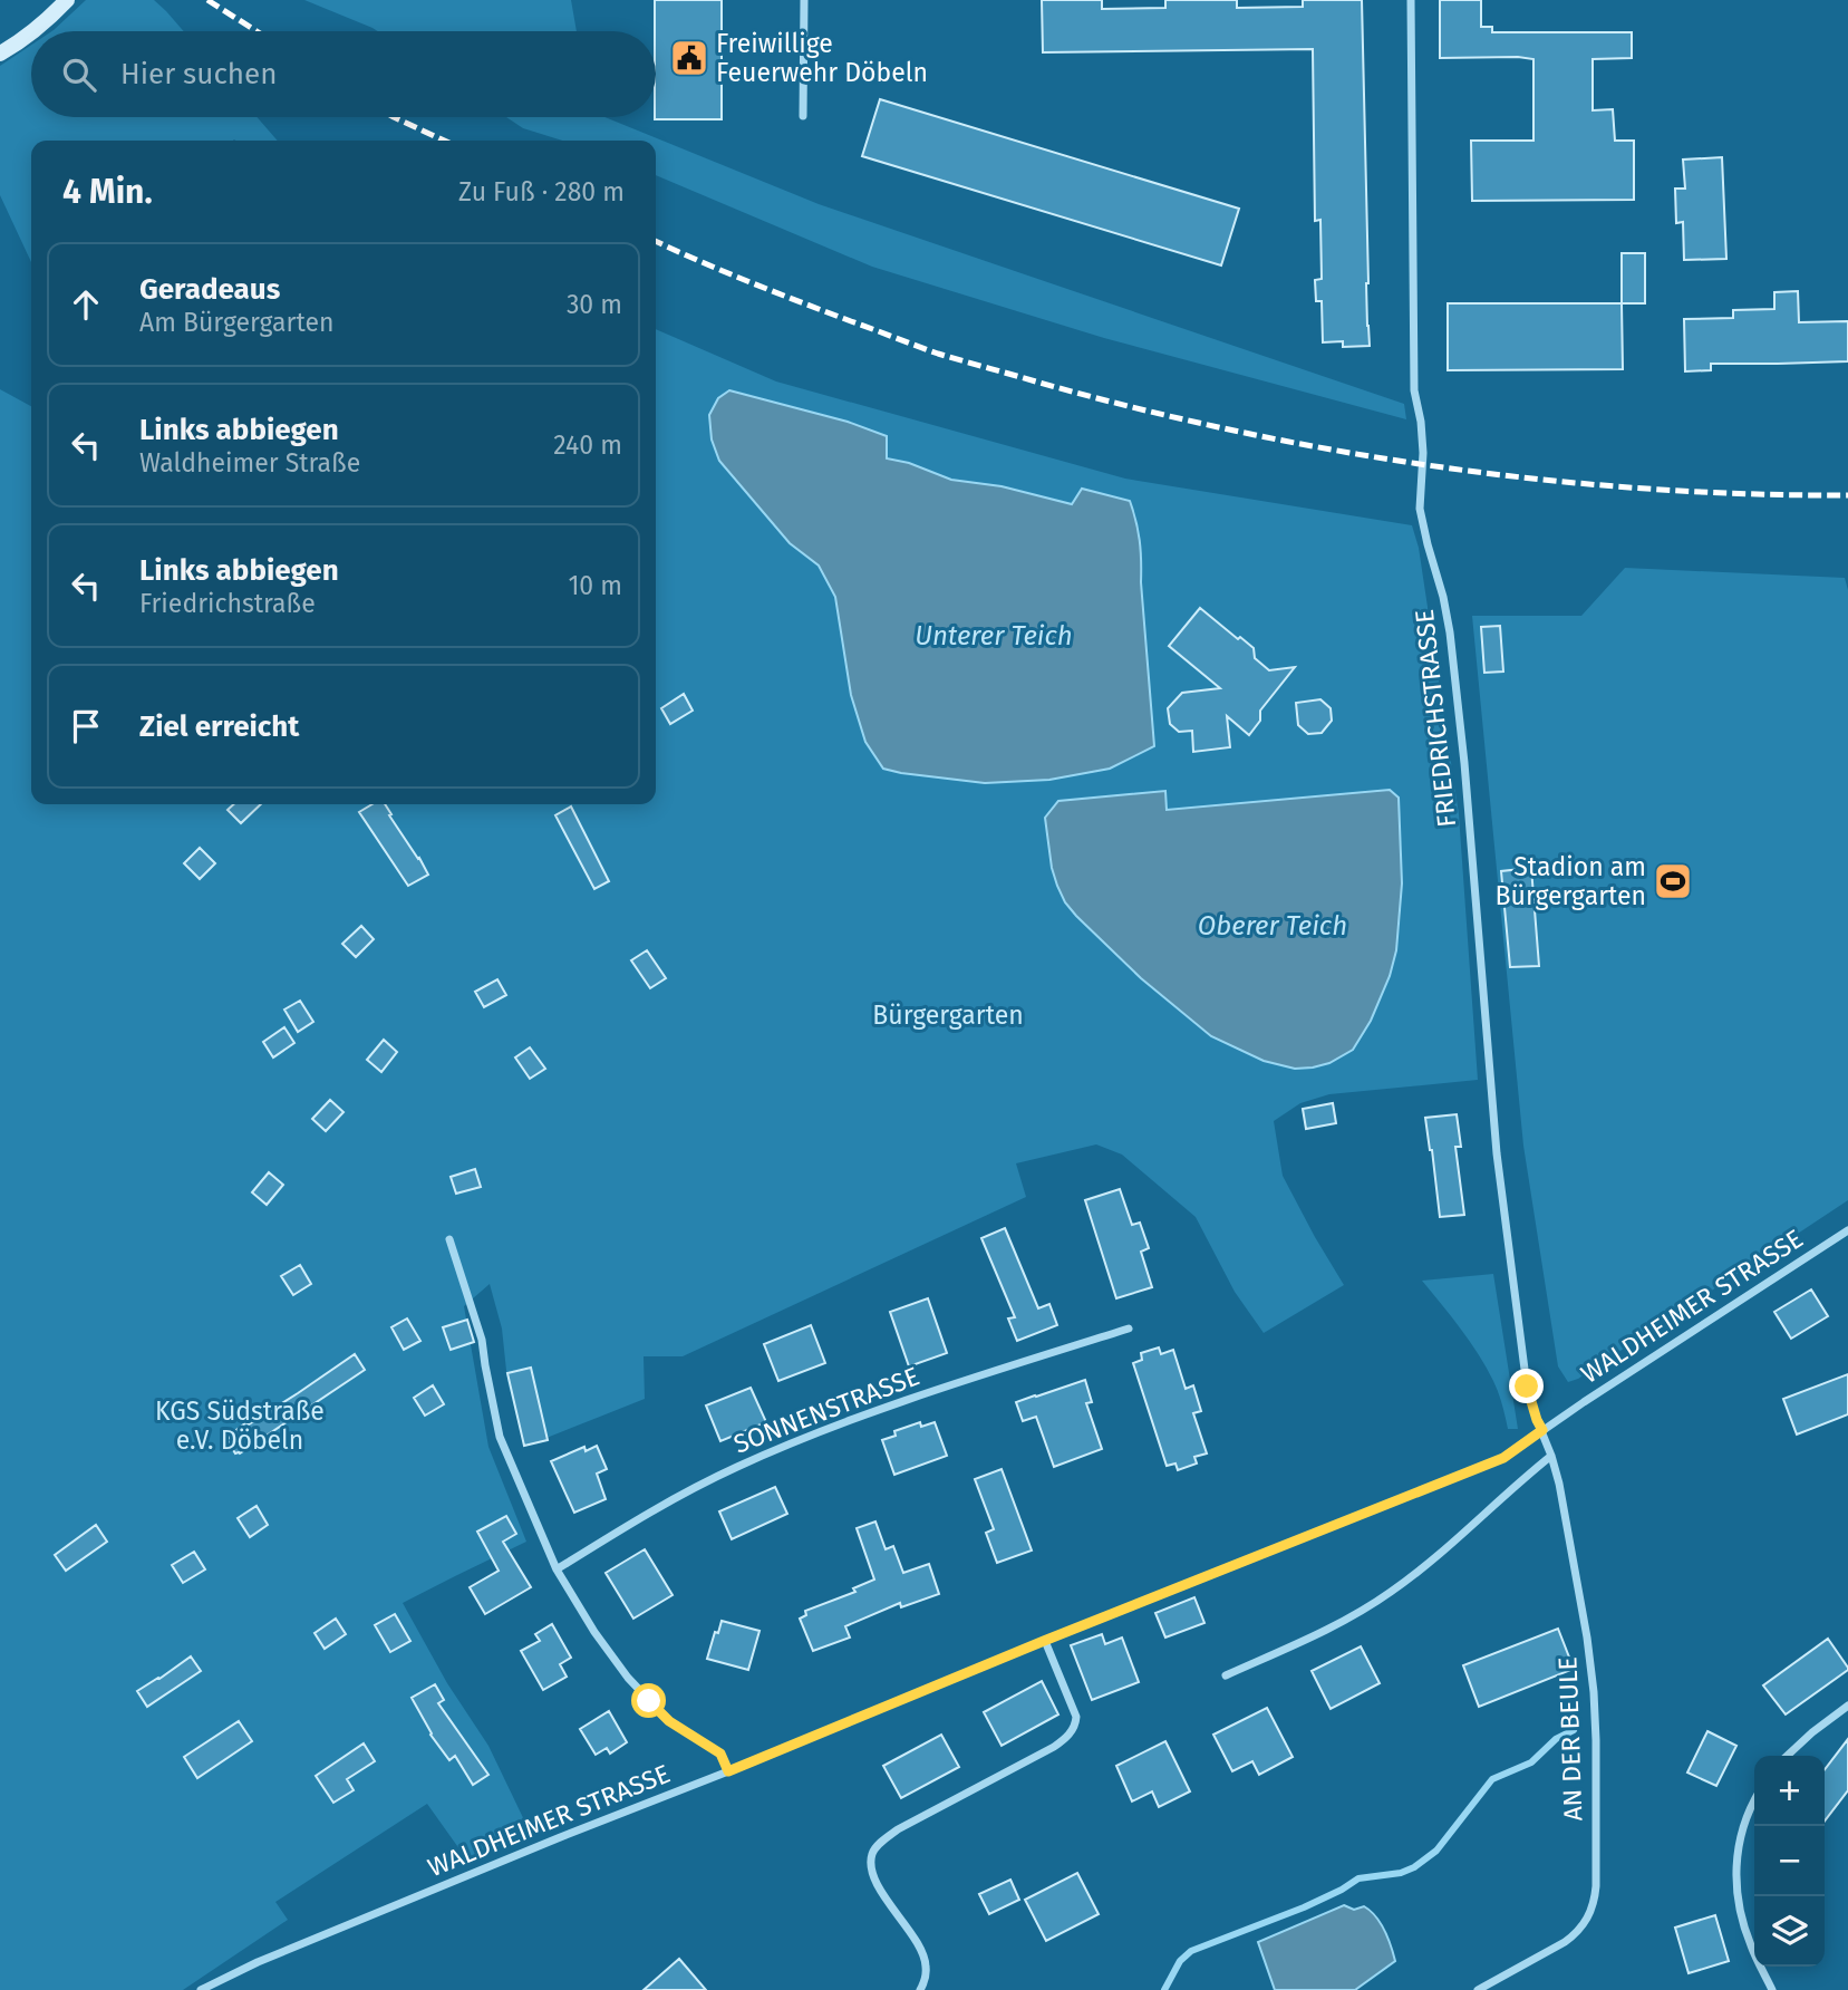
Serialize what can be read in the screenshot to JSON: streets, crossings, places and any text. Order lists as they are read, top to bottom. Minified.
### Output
{"streets":{"street":["FRIEDRICHSTRASSE","WALDHEIMER STRASSE","SONNENSTRASSE","AN DER BEULE"]},"crossings":[["FRIEDRICHSTRASSE","WALDHEIMER STRASSE"],["FRIEDRICHSTRASSE","AN DER BEULE"],["WALDHEIMER STRASSE","AN DER BEULE"]],"water":["Unterer Teich","Oberer Teich"],"parks":["Bürgergarten","KGS Südstraße e.V. Döbeln"],"places":{"public building":["Freiwillige Feuerwehr Döbeln"],"sports":["Stadion am Bürgergarten"]},"page":{"search":"Hier suchen","heading":["4 Min.","Zu Fuß · 280 m"],"list":[["Geradeaus","Am Bürgergarten","30 m"],["Links abbiegen","Waldheimer Straße","240 m"],["Links abbiegen","Friedrichstraße","10 m"],"Ziel erreicht"],"map_buttons":["+","−"]}}
